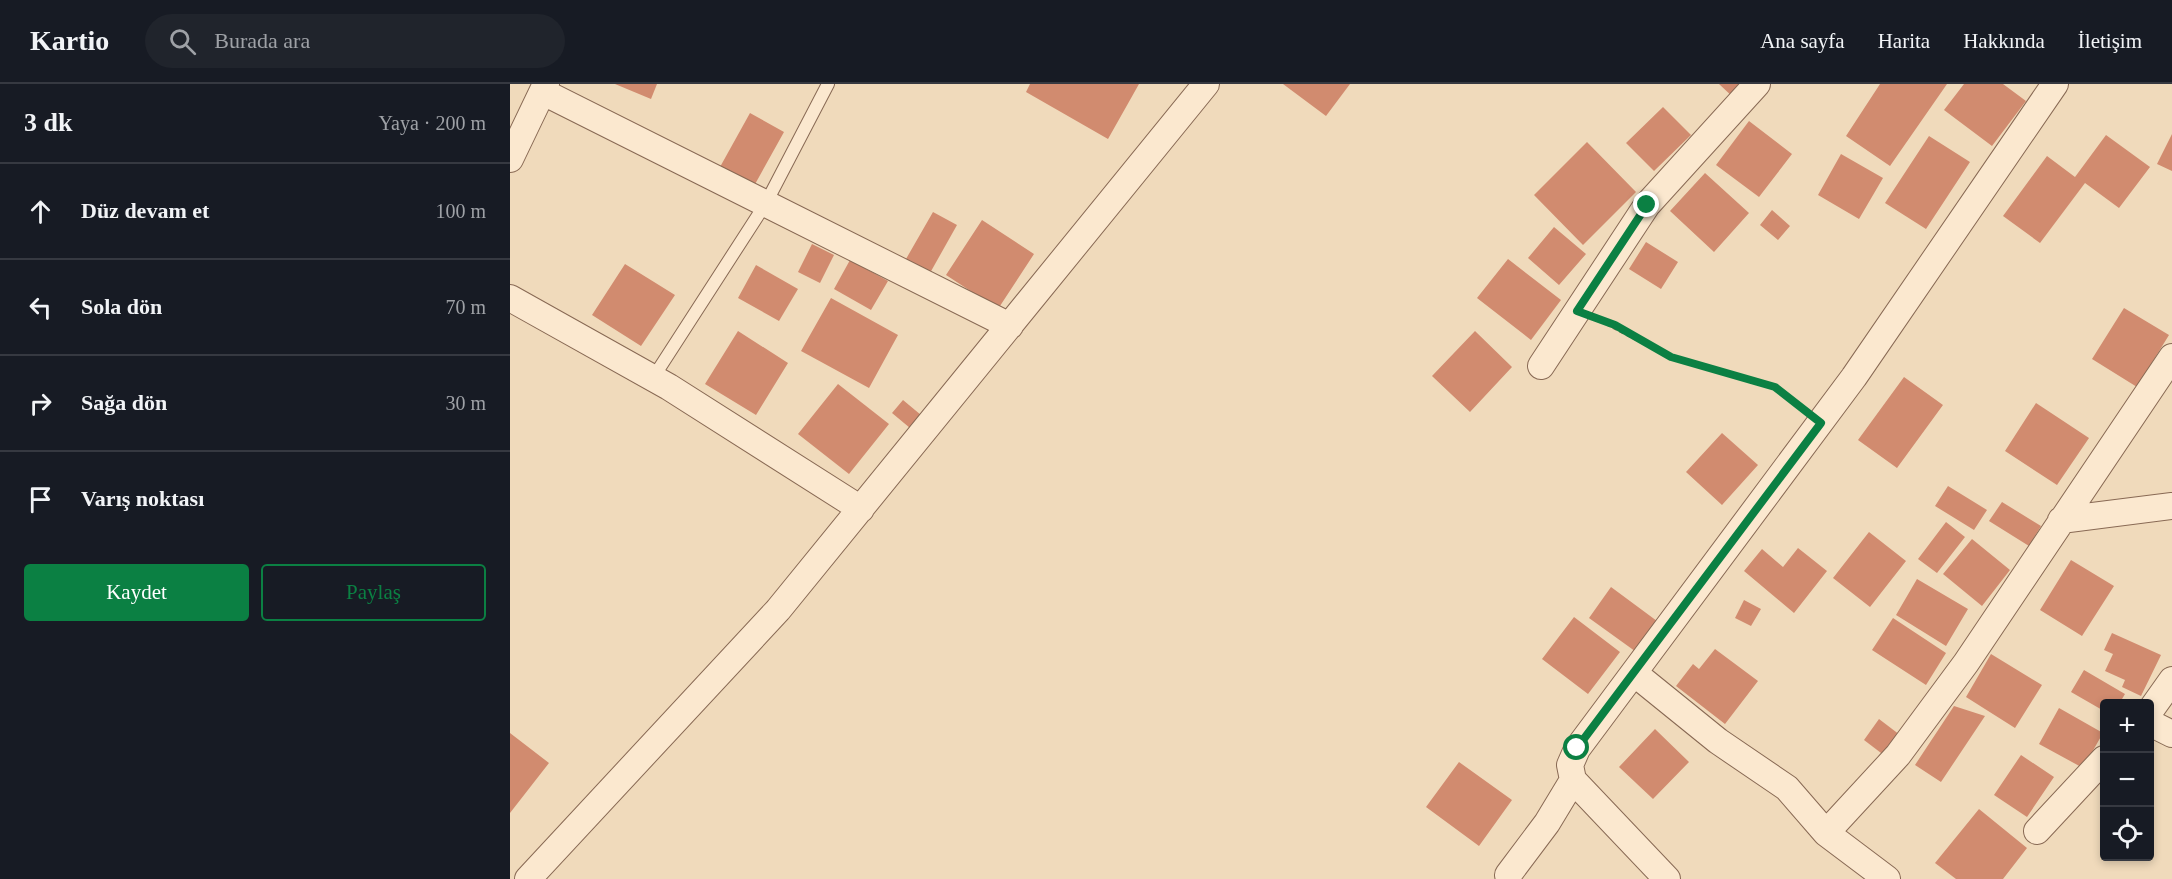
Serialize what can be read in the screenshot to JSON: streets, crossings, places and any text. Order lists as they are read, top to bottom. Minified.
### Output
{"page":{"header":"Kartio","search":"Burada ara","nav":["Ana sayfa","Harita","Hakkında","İletişim"],"heading":["3 dk","Yaya · 200 m"],"list":[["Düz devam et","100 m"],["Sola dön","70 m"],["Sağa dön","30 m"],"Varış noktası"],"buttons":["Kaydet","Paylaş"],"map_buttons":["+","−"]}}
